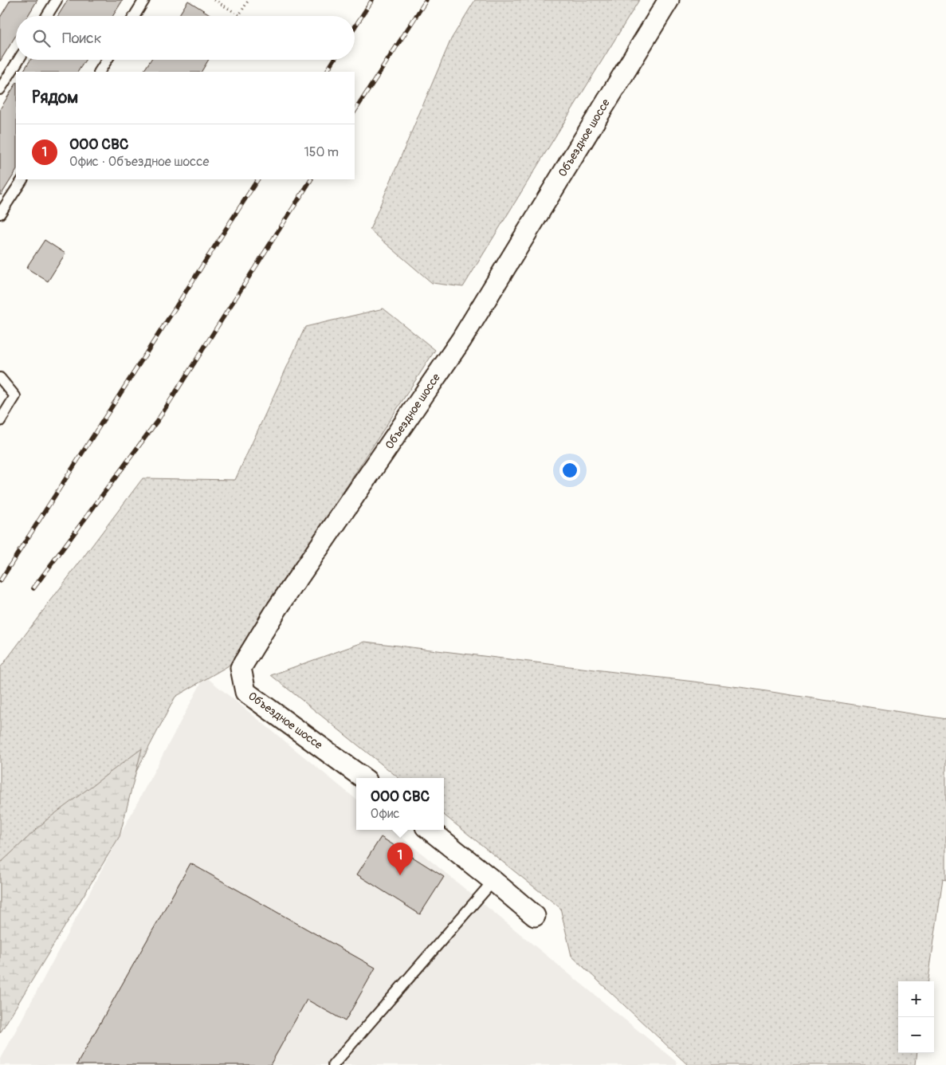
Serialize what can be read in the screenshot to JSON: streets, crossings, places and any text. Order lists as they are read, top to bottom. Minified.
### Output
{"streets":{"street":["Объездное шоссе"]},"page":{"search":"Поиск","heading":"Рядом","list":[{"mark":"1","name":"ООО СВС","note":"Офис · Объездное шоссе","value":"150 m"}],"popup":["ООО СВС","Офис"],"pins":"1","map_buttons":["+","−"]}}
